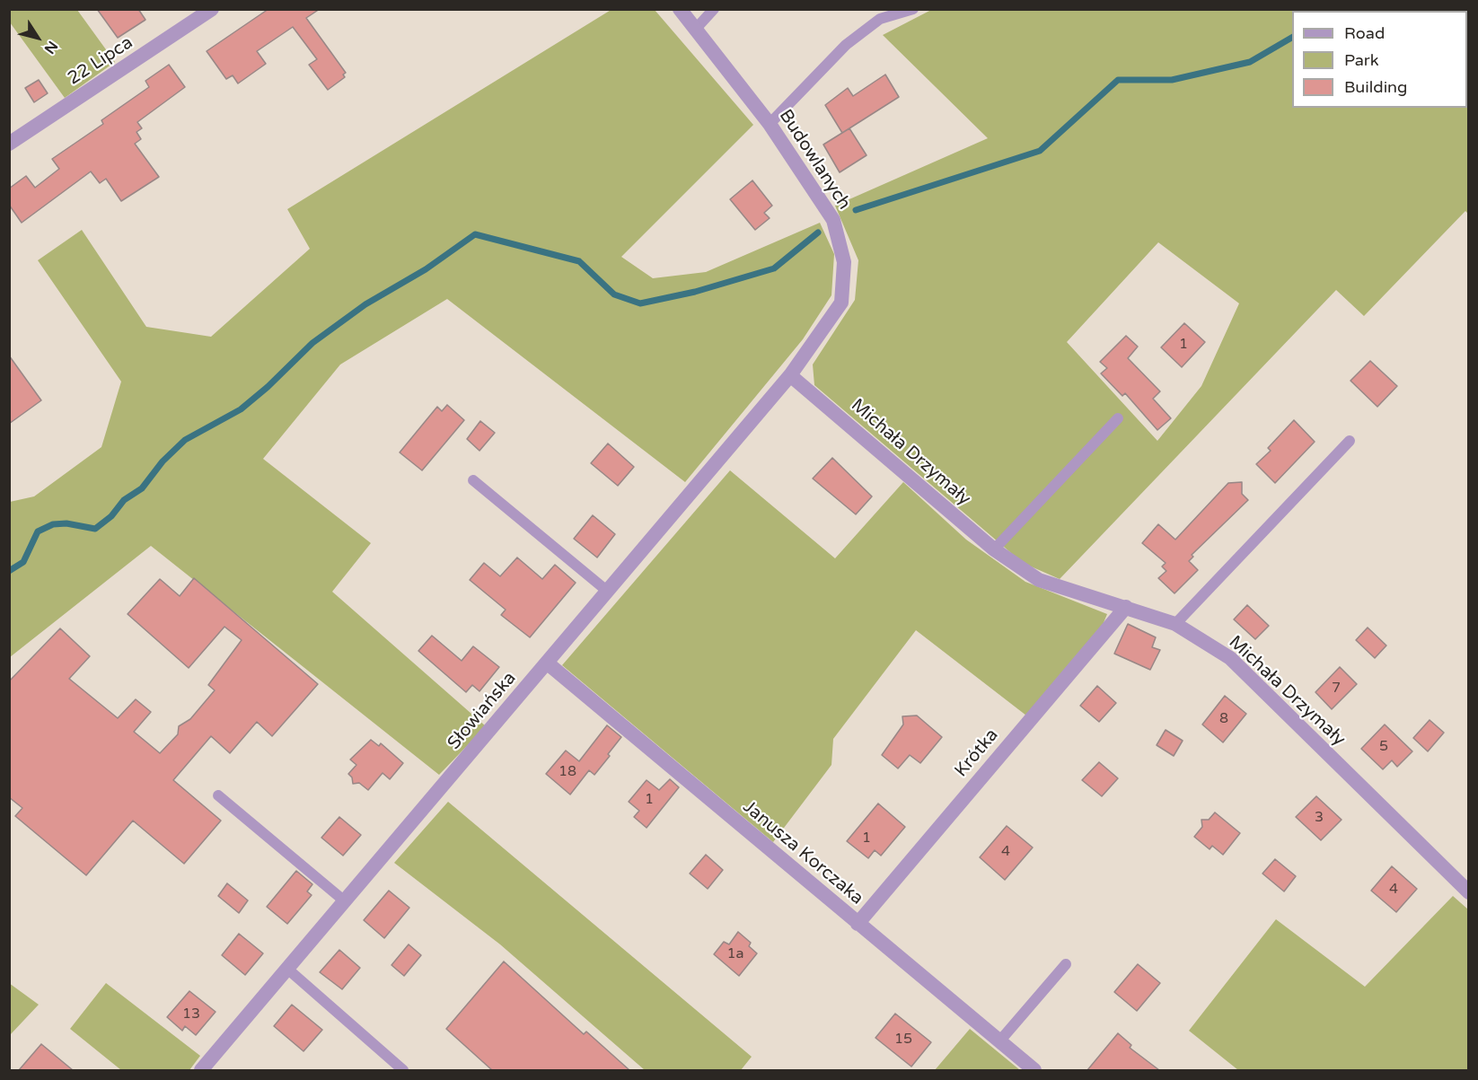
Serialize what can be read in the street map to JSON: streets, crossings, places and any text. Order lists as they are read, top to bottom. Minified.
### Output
{"streets":{"street":["22 Lipca","Budowlanych","Michała Drzymały","Słowiańska","Krótka","Janusza Korczaka"]},"crossings":[["Budowlanych","Michała Drzymały"],["Budowlanych","Słowiańska"],["Michała Drzymały","Słowiańska"],["Michała Drzymały","Krótka"],["Słowiańska","Janusza Korczaka"],["Krótka","Janusza Korczaka"]],"house_numbers":["1","7","8","5","18","1","3","1","4","4","1a","13","15"],"legend":["Road","Park","Building"],"north":"bottom right"}
